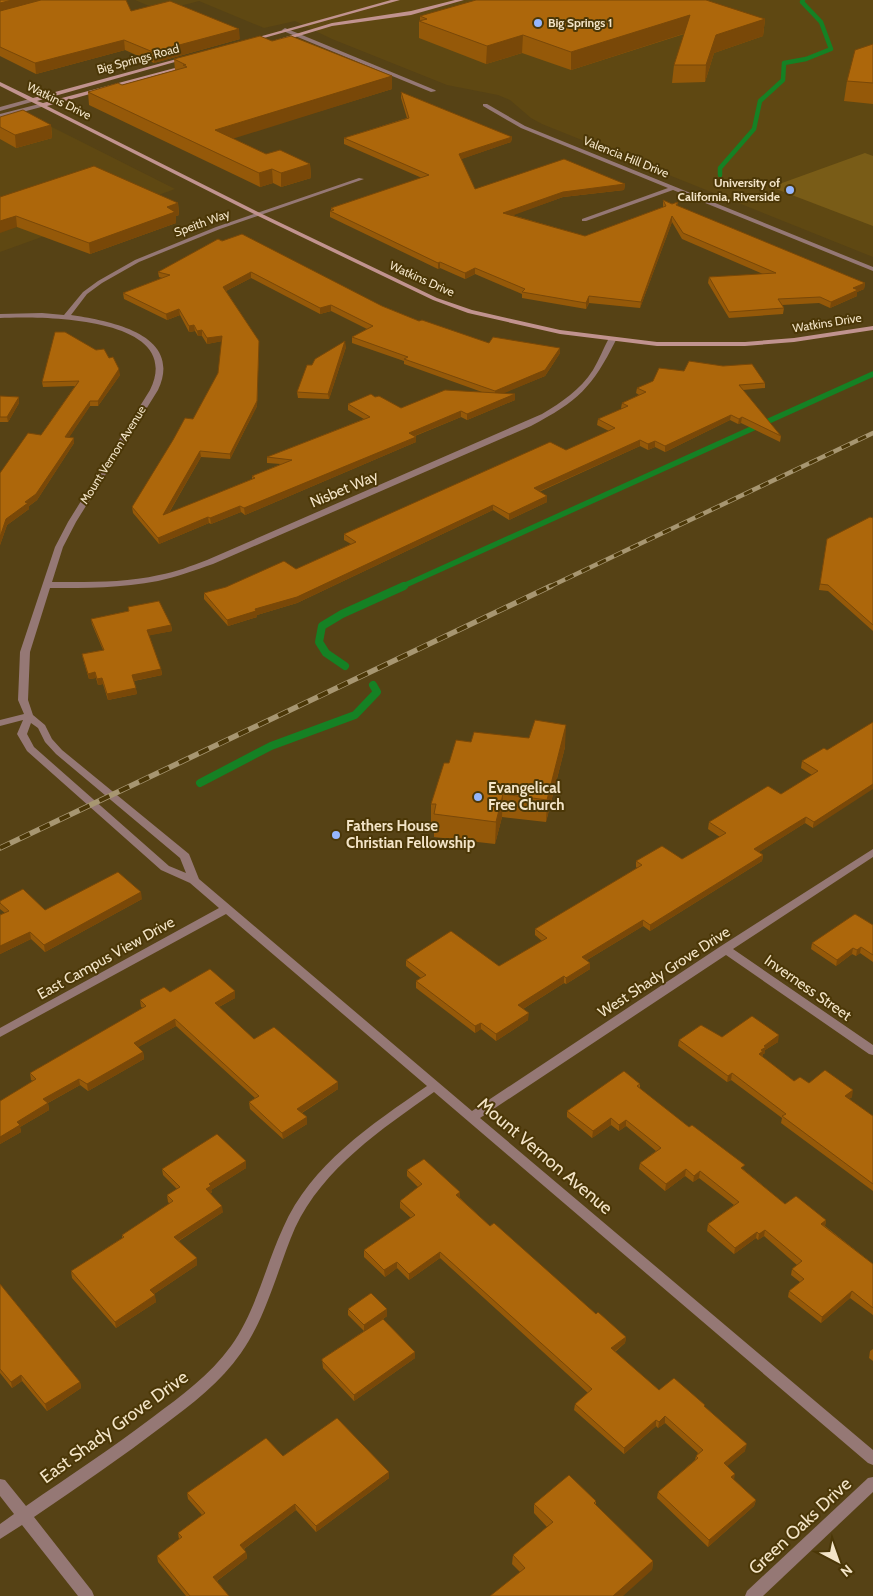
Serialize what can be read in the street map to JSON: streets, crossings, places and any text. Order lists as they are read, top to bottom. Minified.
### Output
{"streets":{"main road":["Big Springs Road","Watkins Drive"],"street":["Valencia Hill Drive","Speith Way","Mount Vernon Avenue","Nisbet Way","East Campus View Drive","West Shady Grove Drive","Inverness Street","East Shady Grove Drive","Green Oaks Drive"]},"crossings":[["Big Springs Road","Watkins Drive"],["Watkins Drive","Speith Way"],["Watkins Drive","Nisbet Way"],["Speith Way","Mount Vernon Avenue"],["Mount Vernon Avenue","Nisbet Way"],["Mount Vernon Avenue","East Campus View Drive"],["Mount Vernon Avenue","West Shady Grove Drive"],["Mount Vernon Avenue","East Shady Grove Drive"],["West Shady Grove Drive","Inverness Street"]],"places":["Big Springs 1","University of California, Riverside","Evangelical Free Church","Fathers House Christian Fellowship"],"north":"bottom right"}
